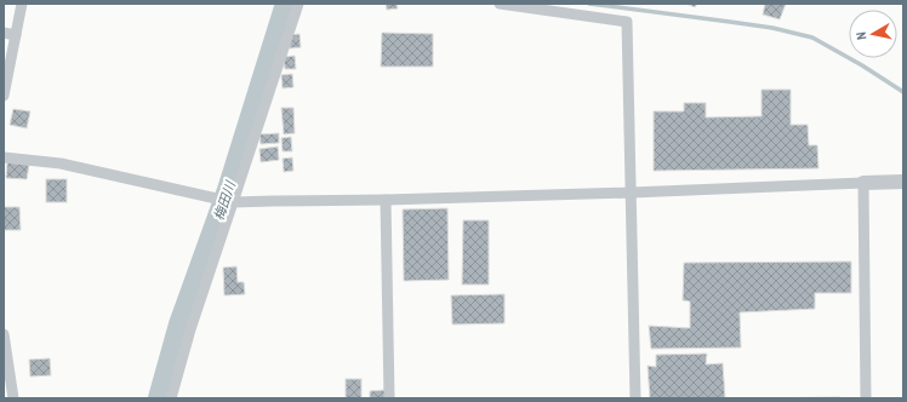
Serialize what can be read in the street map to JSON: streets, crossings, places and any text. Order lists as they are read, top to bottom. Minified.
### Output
{"water":["梅田川"],"north":"left"}
